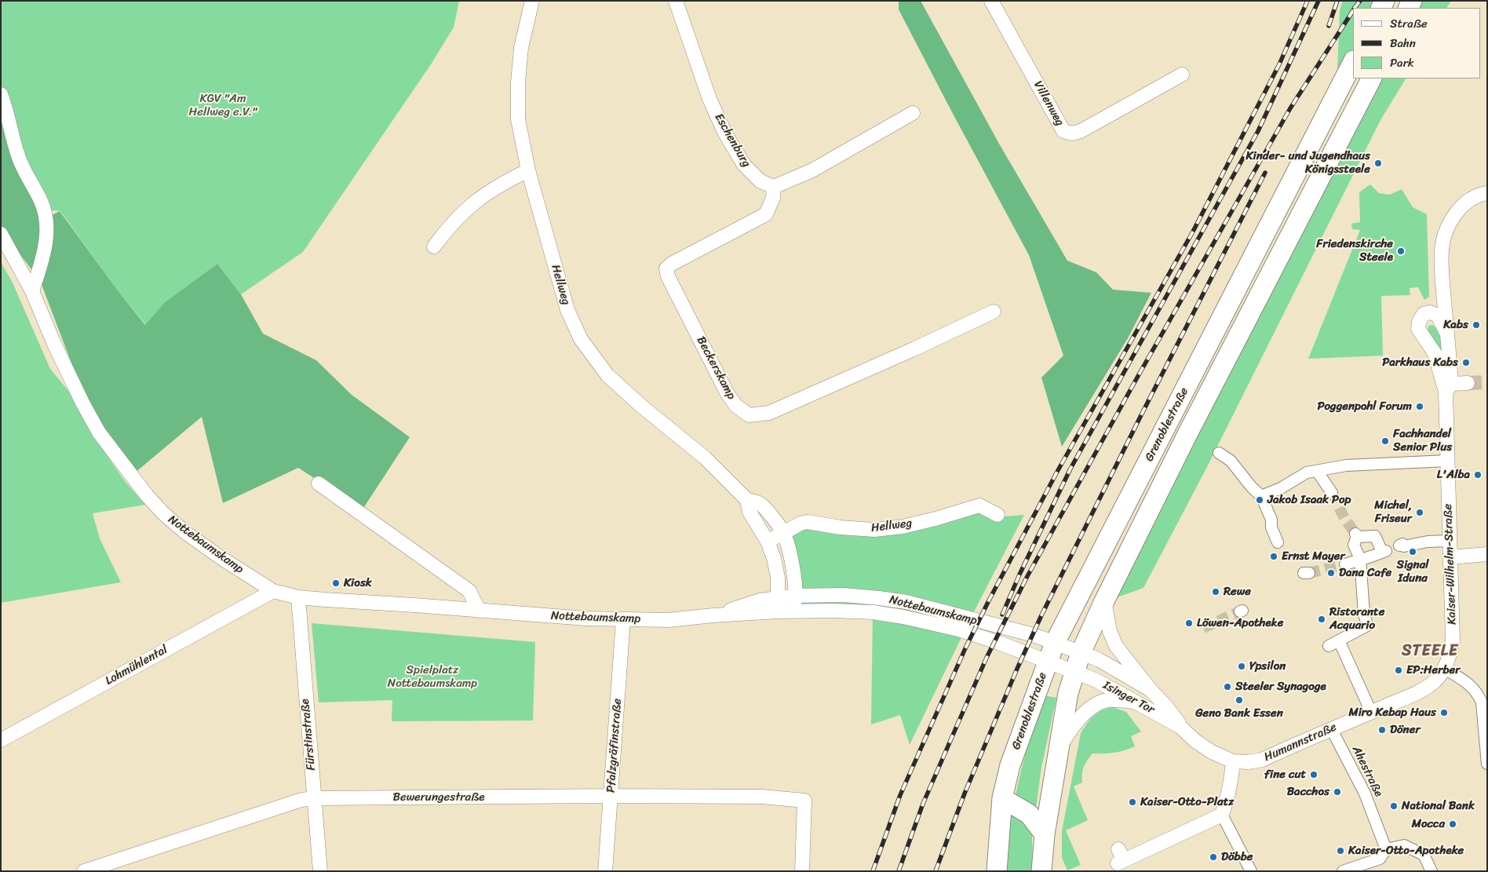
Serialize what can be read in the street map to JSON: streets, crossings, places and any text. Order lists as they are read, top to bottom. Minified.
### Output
{"streets":{"main road":["Grenoblestraße"],"street":["Villenweg","Eschenburg","Hellweg","Beckerskamp","Nottebaumskamp","Kaiser-Wilhelm-Straße","Lohmühlental","Isinger Tor","Fürstinstraße","Humannstraße","Pfalzgräfinstraße","Ahestraße","Bewerungestraße"]},"crossings":[["Eschenburg","Beckerskamp"],["Hellweg","Nottebaumskamp"],["Grenoblestraße","Nottebaumskamp"],["Grenoblestraße","Isinger Tor"],["Nottebaumskamp","Lohmühlental"],["Nottebaumskamp","Isinger Tor"],["Nottebaumskamp","Fürstinstraße"],["Nottebaumskamp","Pfalzgräfinstraße"],["Kaiser-Wilhelm-Straße","Humannstraße"],["Isinger Tor","Humannstraße"],["Fürstinstraße","Bewerungestraße"],["Humannstraße","Ahestraße"],["Pfalzgräfinstraße","Bewerungestraße"]],"districts":["STEELE"],"parks":["KGV \"Am Hellweg e.V.\"","Spielplatz Nottebaumskamp"],"places":["Kinder- und Jugendhaus Königssteele","Friedenskirche Steele","Kabs","Parkhaus Kabs","Poggenpohl Forum","Fachhandel Senior Plus","L'Alba","Jakob Isaak Pop","Michel, Friseur","Signal Iduna","Ernst Mayer","Dana Cafe","Kiosk","Rewe","Ristorante Acquario","Löwen-Apotheke","Ypsilon","EP:Herber","Steeler Synagoge","Geno Bank Essen","Miro Kebap Haus","Döner","fine cut","Bacchos","Kaiser-Otto-Platz","National Bank","Mocca","Kaiser-Otto-Apotheke","Döbbe"],"legend":["Straße","Bahn","Park"]}
